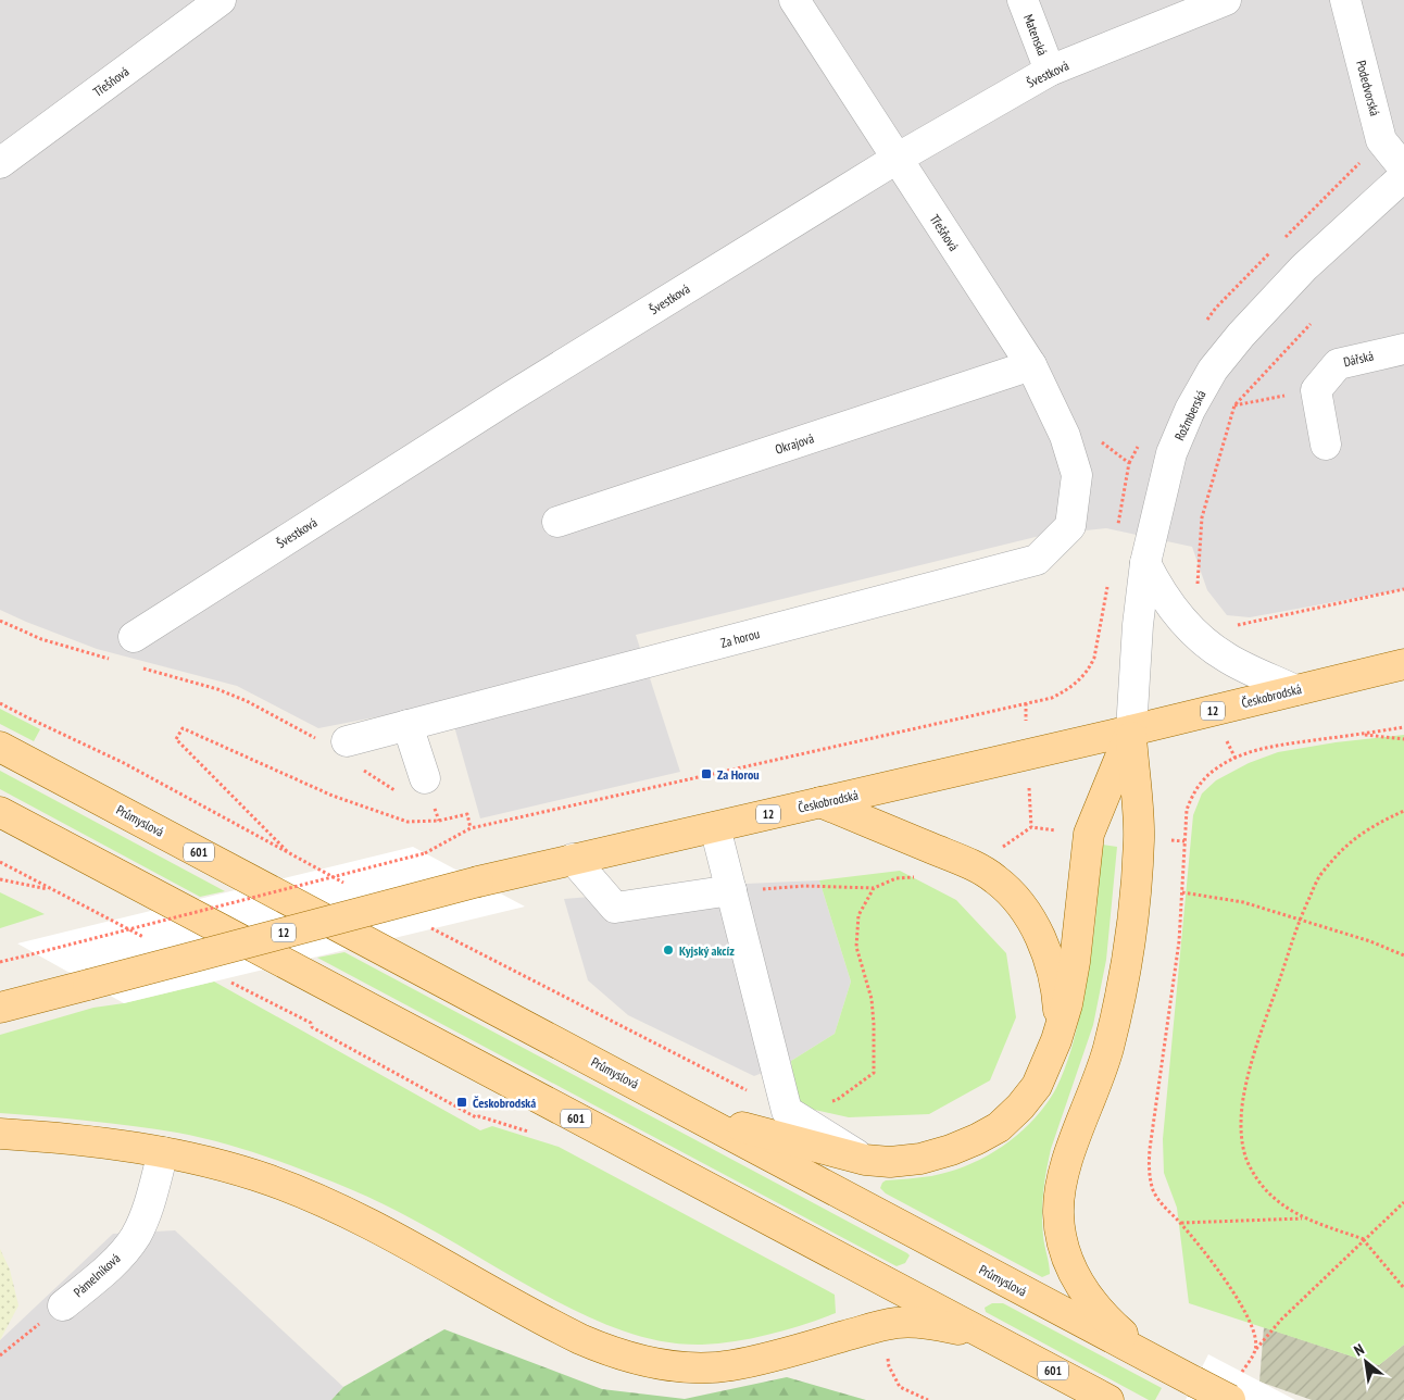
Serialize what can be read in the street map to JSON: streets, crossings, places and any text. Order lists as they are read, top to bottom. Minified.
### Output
{"streets":{"main road":["Českobrodská","12","Průmyslová","601"],"street":["Matenská","Švestková","Třešňová","Podedvorská","Dářská","Rožmberská","Okrajová","Za horou","Pámelníková"]},"crossings":[["Matenská","Švestková"],["Švestková","Třešňová"],["Třešňová","Okrajová"],["Třešňová","Za horou"],["Rožmberská","Českobrodská"]],"places":{"transit":["Za Horou","Českobrodská"],"other":["Kyjský akcíz"]},"north":"top left"}
